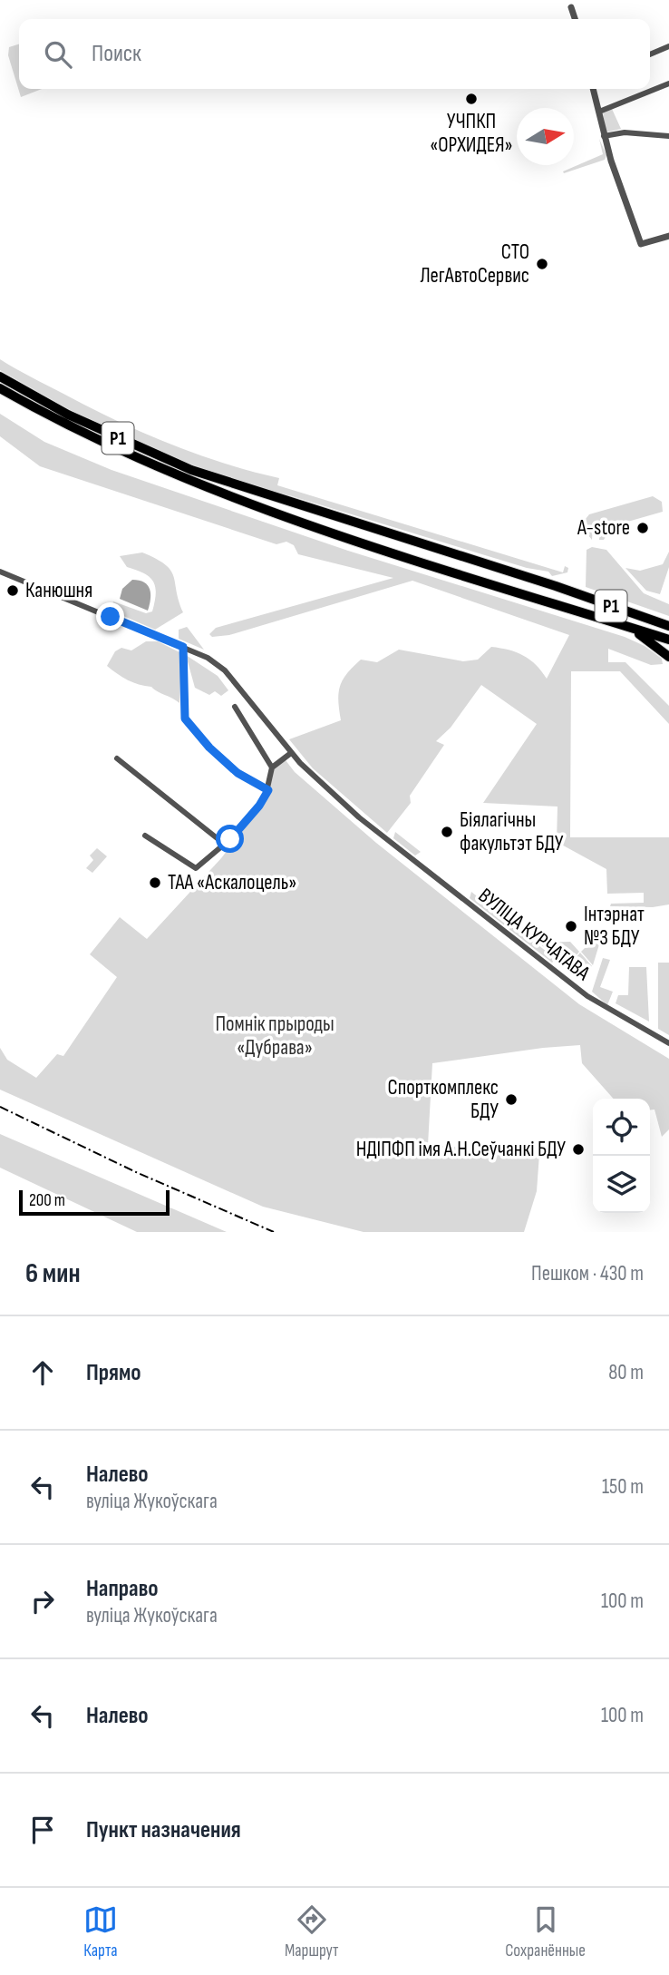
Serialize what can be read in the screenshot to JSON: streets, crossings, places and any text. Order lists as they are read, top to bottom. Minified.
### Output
{"streets":{"highway":["Р1"],"street":["ВУЛІЦА КУРЧАТАВА"]},"parks":["Помнік прыроды «Дубрава»"],"places":["УЧПКП «ОРХИДЕЯ»","СТО ЛегАвтоСервис","А-store","Канюшня","Біялагічны факультэт БДУ","ТАА «Аскалоцель»","Інтэрнат №3 БДУ","Спорткомплекс БДУ","НДІПФП імя А.Н.Сеўчанкі БДУ"],"scale_bar":"200 m","north":"right","page":{"search":"Поиск","scale":"200 m","heading":["6 мин","Пешком · 430 m"],"list":[["Прямо","80 m"],["Налево","вуліца Жукоўскага","150 m"],["Направо","вуліца Жукоўскага","100 m"],["Налево","100 m"],"Пункт назначения"],"nav":["Карта","Маршрут","Сохранённые"]}}
